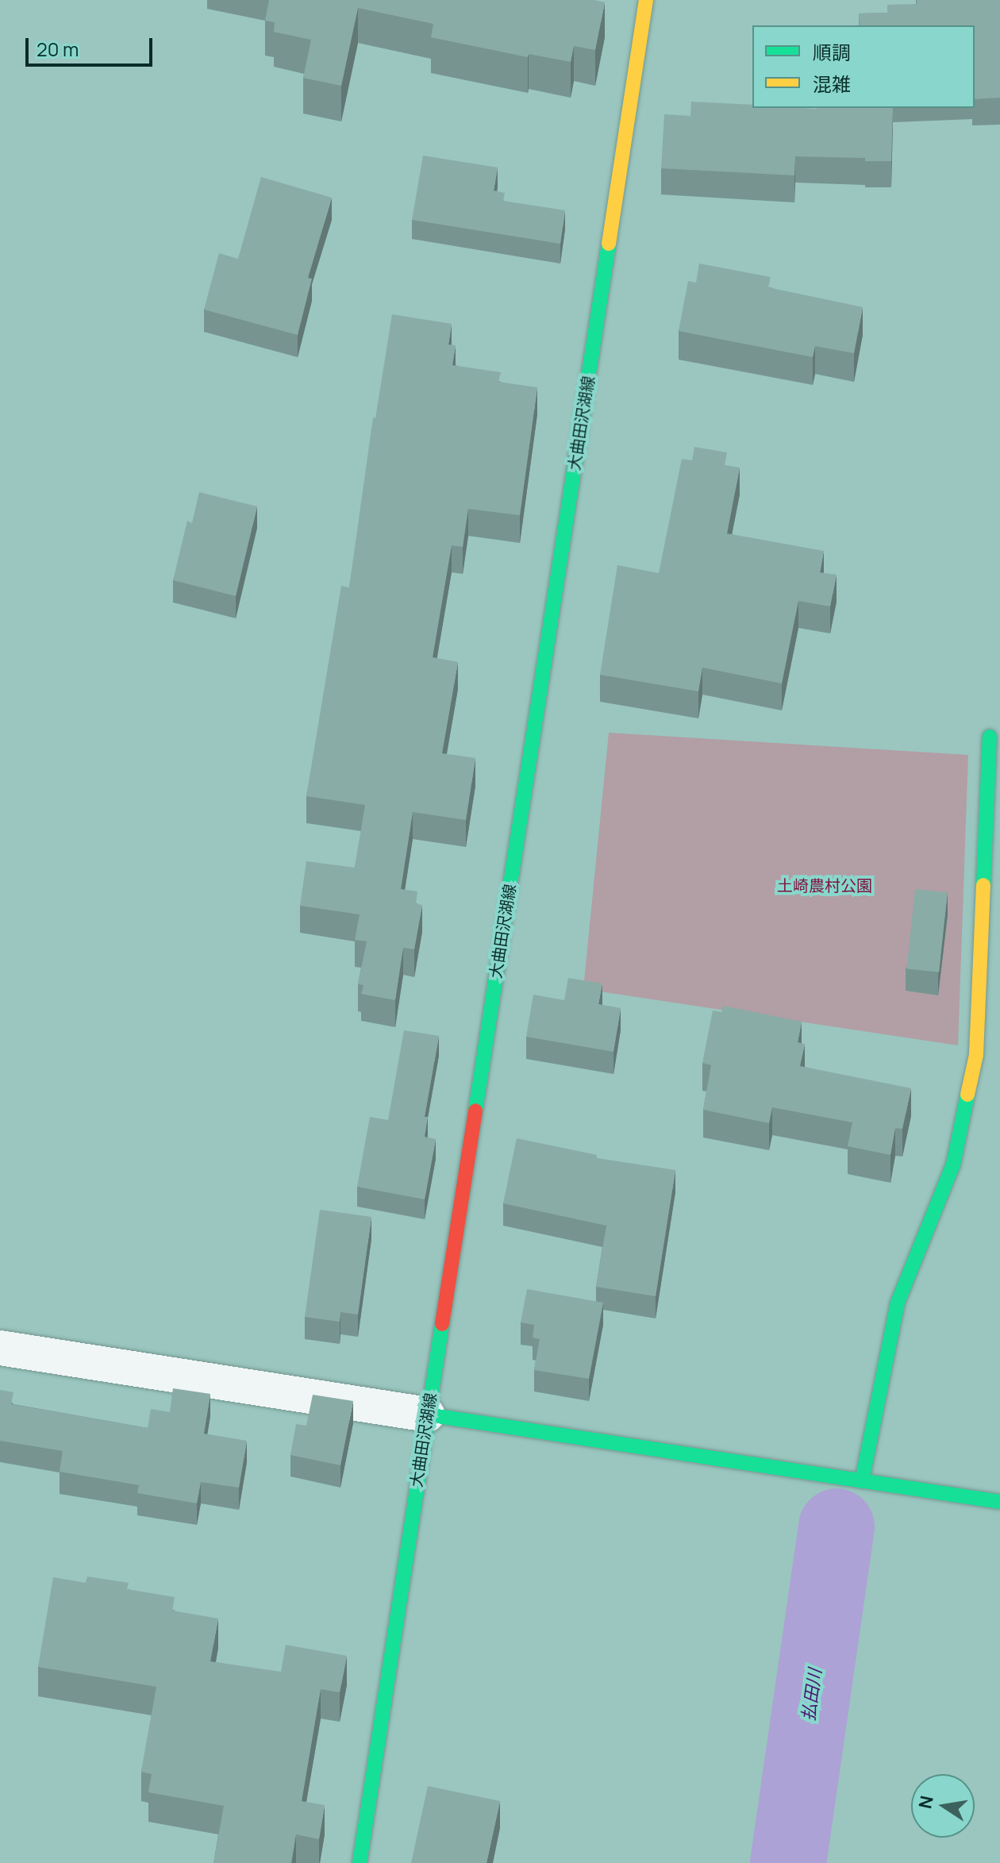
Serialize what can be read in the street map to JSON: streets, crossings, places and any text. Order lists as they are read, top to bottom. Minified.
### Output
{"streets":{"main road":["大曲田沢湖線"]},"water":["払田川"],"parks":["土崎農村公園"],"legend":["順調","混雑"],"scale_bar":"20 m","north":"left"}
